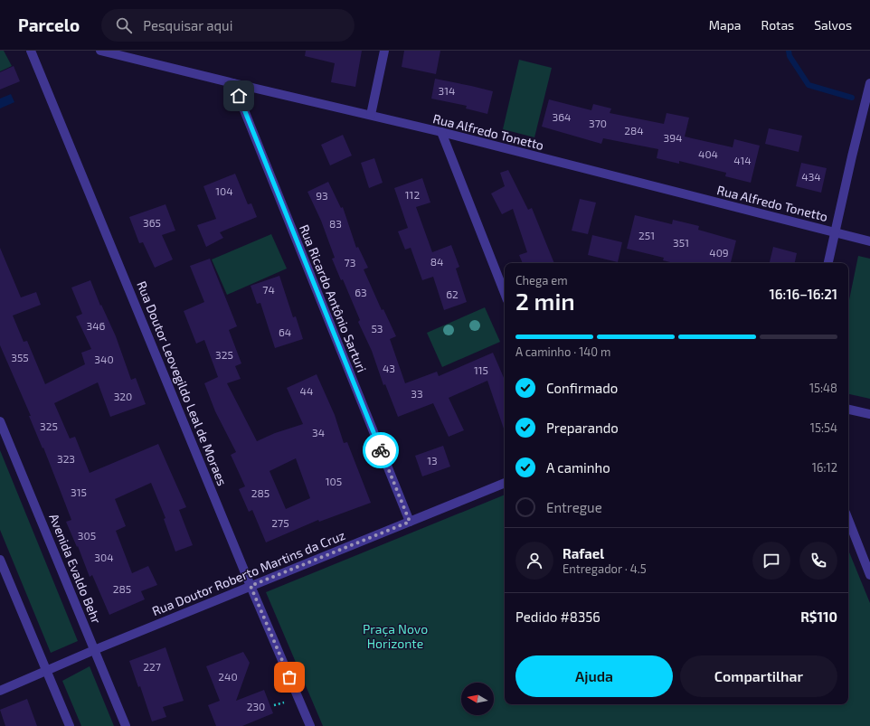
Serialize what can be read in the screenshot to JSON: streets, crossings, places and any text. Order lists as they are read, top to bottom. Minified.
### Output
{"streets":{"street":["Rua Alfredo Tonetto","Rua Ricardo Antônio Sarturi","Rua Doutor Leovegildo Leal de Moraes","Avenida Evaldo Behr","Rua Doutor Roberto Martins da Cruz"]},"crossings":[["Rua Alfredo Tonetto","Rua Ricardo Antônio Sarturi"],["Rua Ricardo Antônio Sarturi","Rua Doutor Roberto Martins da Cruz"],["Rua Doutor Leovegildo Leal de Moraes","Rua Doutor Roberto Martins da Cruz"],["Avenida Evaldo Behr","Rua Doutor Roberto Martins da Cruz"]],"parks":["Praça Novo Horizonte"],"house_numbers":["314","364","370","284","394","404","414","434","104","112","93","365","83","251","351","409","84","73","74","63","62","346","53","64","325","355","340","43","115","44","33","320","325","34","323","13","105","315","285","275","305","304","285","227","240","230"],"north":"left","page":{"header":"Parcelo","search":"Pesquisar aqui","nav":["Mapa","Rotas","Salvos"],"heading":["2 min","Chega em","16:16–16:21"],"panel":["Rafael","Entregador · 4.5","Pedido #8356","R$110"],"bar":"A caminho · 140 m","list":[["Confirmado","15:48"],["Preparando","15:54"],["A caminho","16:12"],"Entregue"],"buttons":["Ajuda","Compartilhar"]}}
